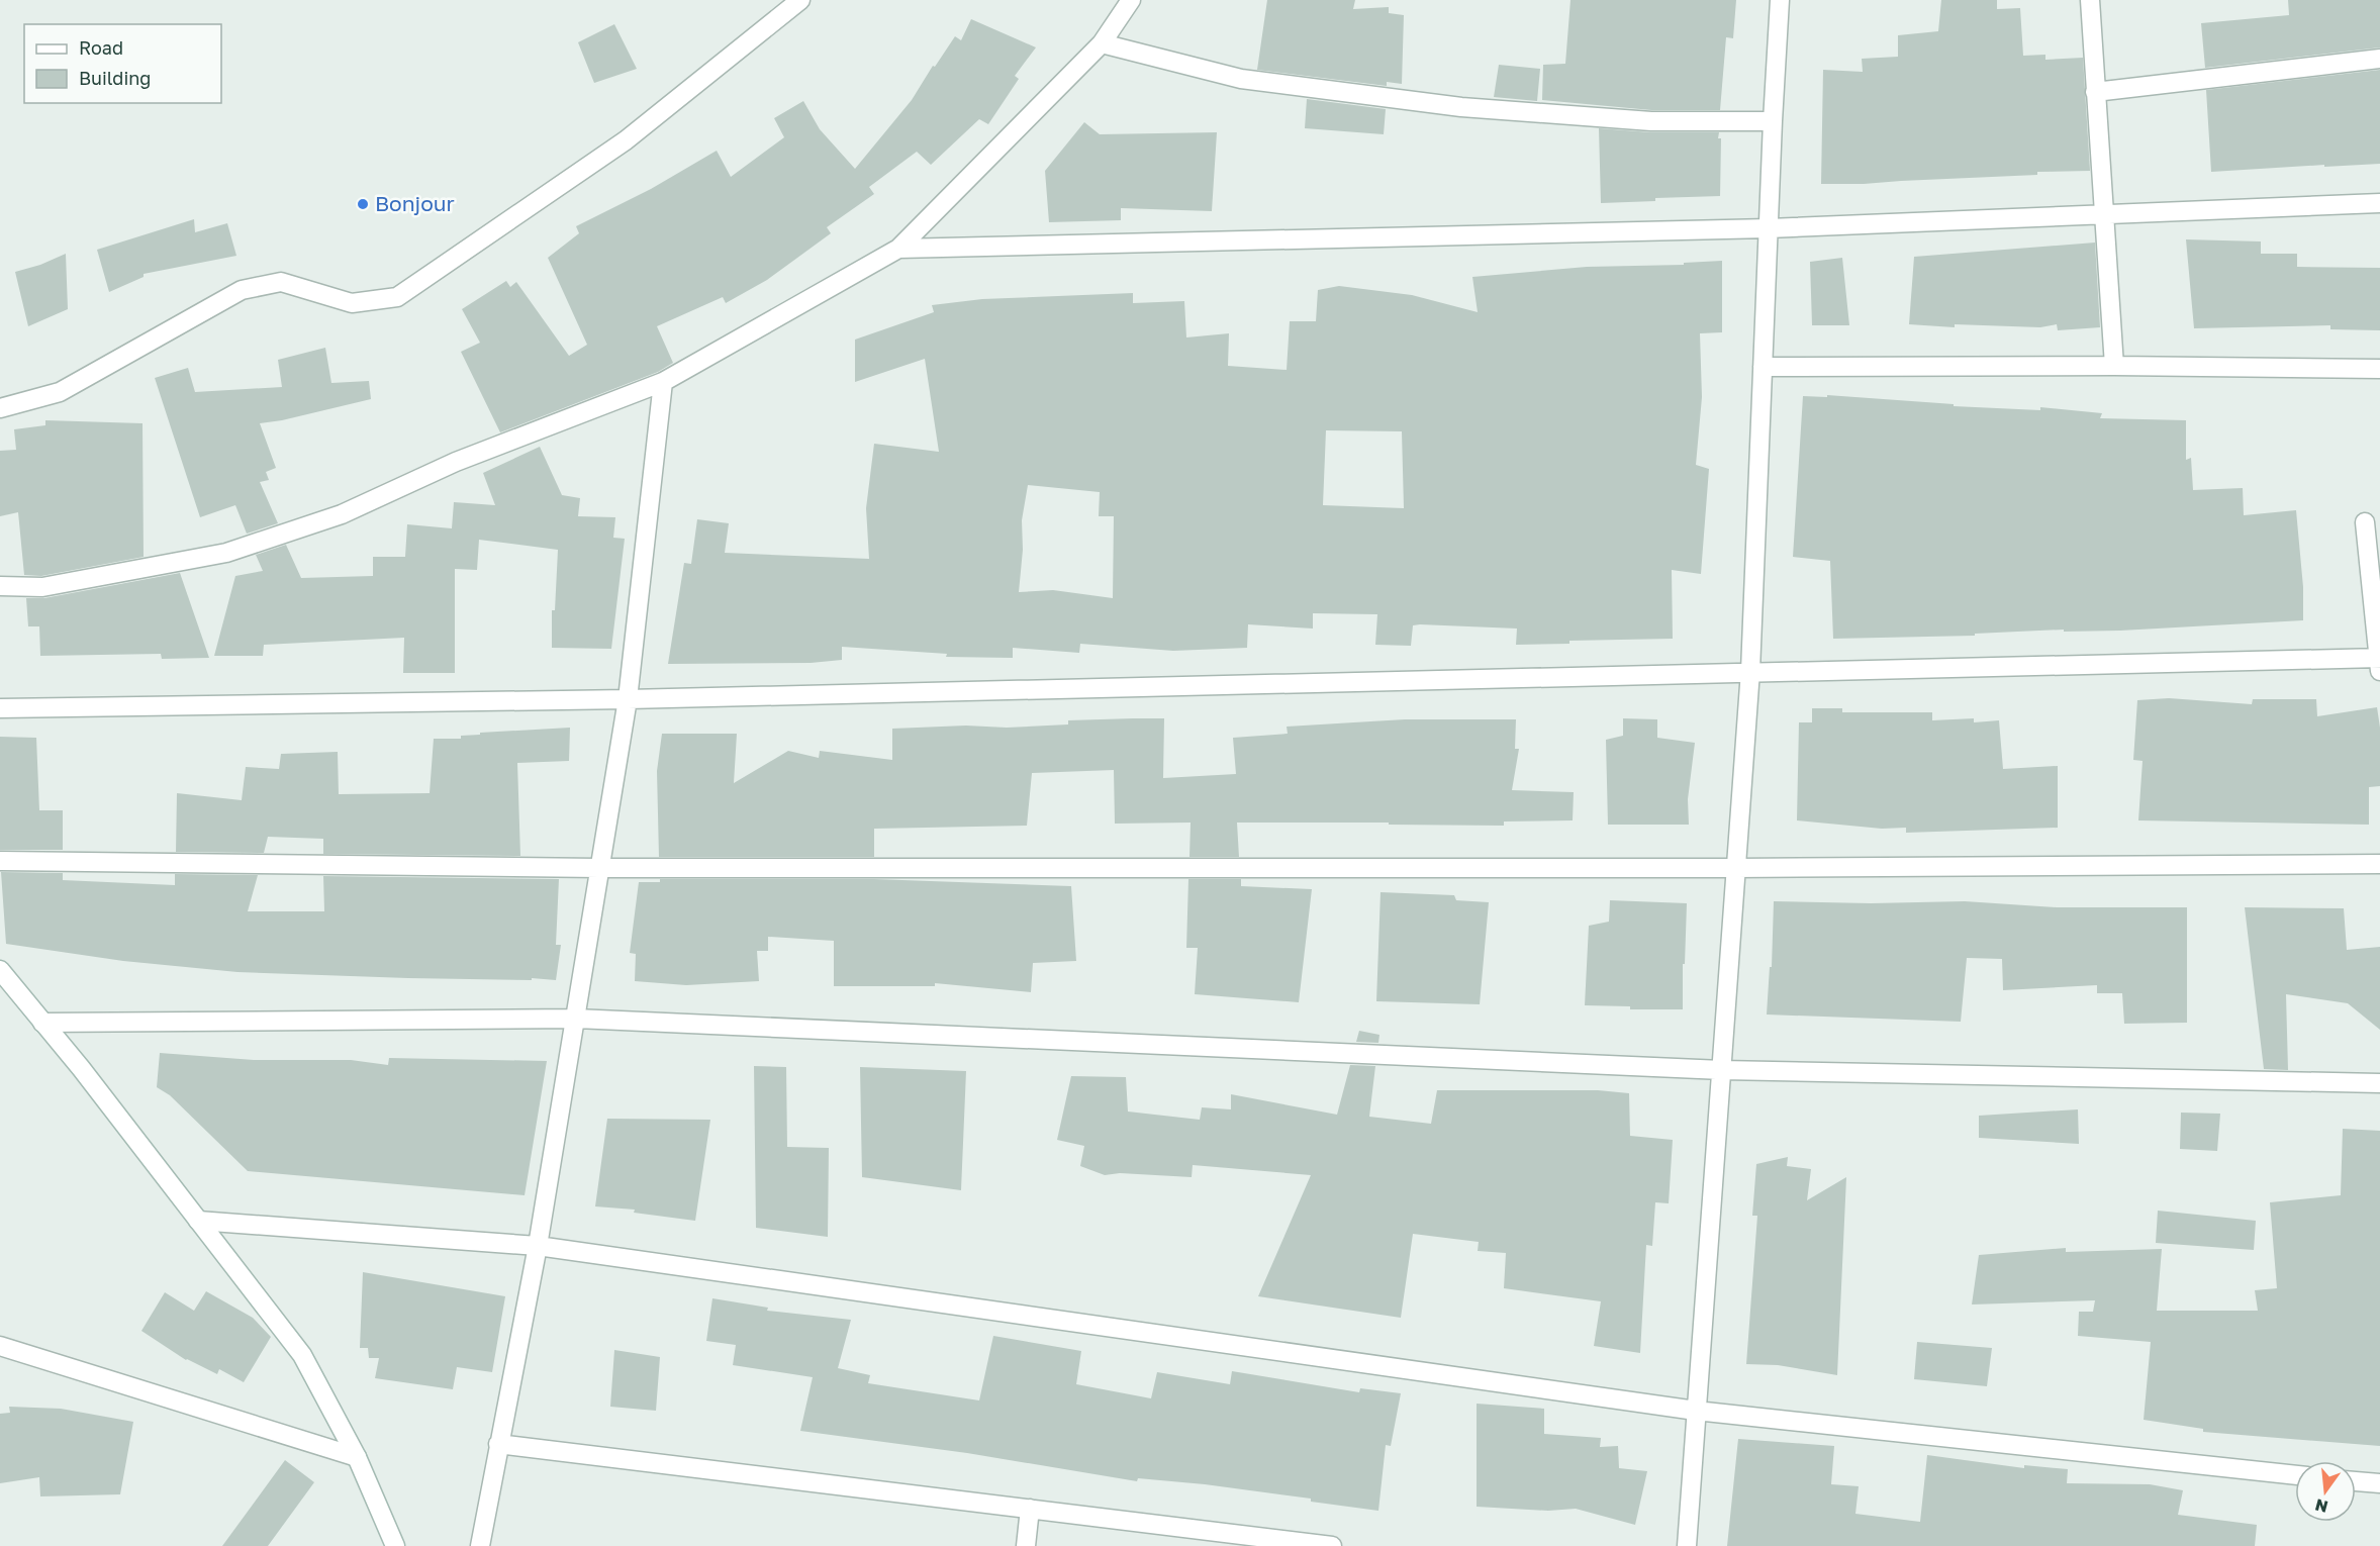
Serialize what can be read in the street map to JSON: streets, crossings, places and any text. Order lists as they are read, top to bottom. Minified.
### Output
{"places":["Bonjour"],"legend":["Road","Building"],"north":"bottom"}
